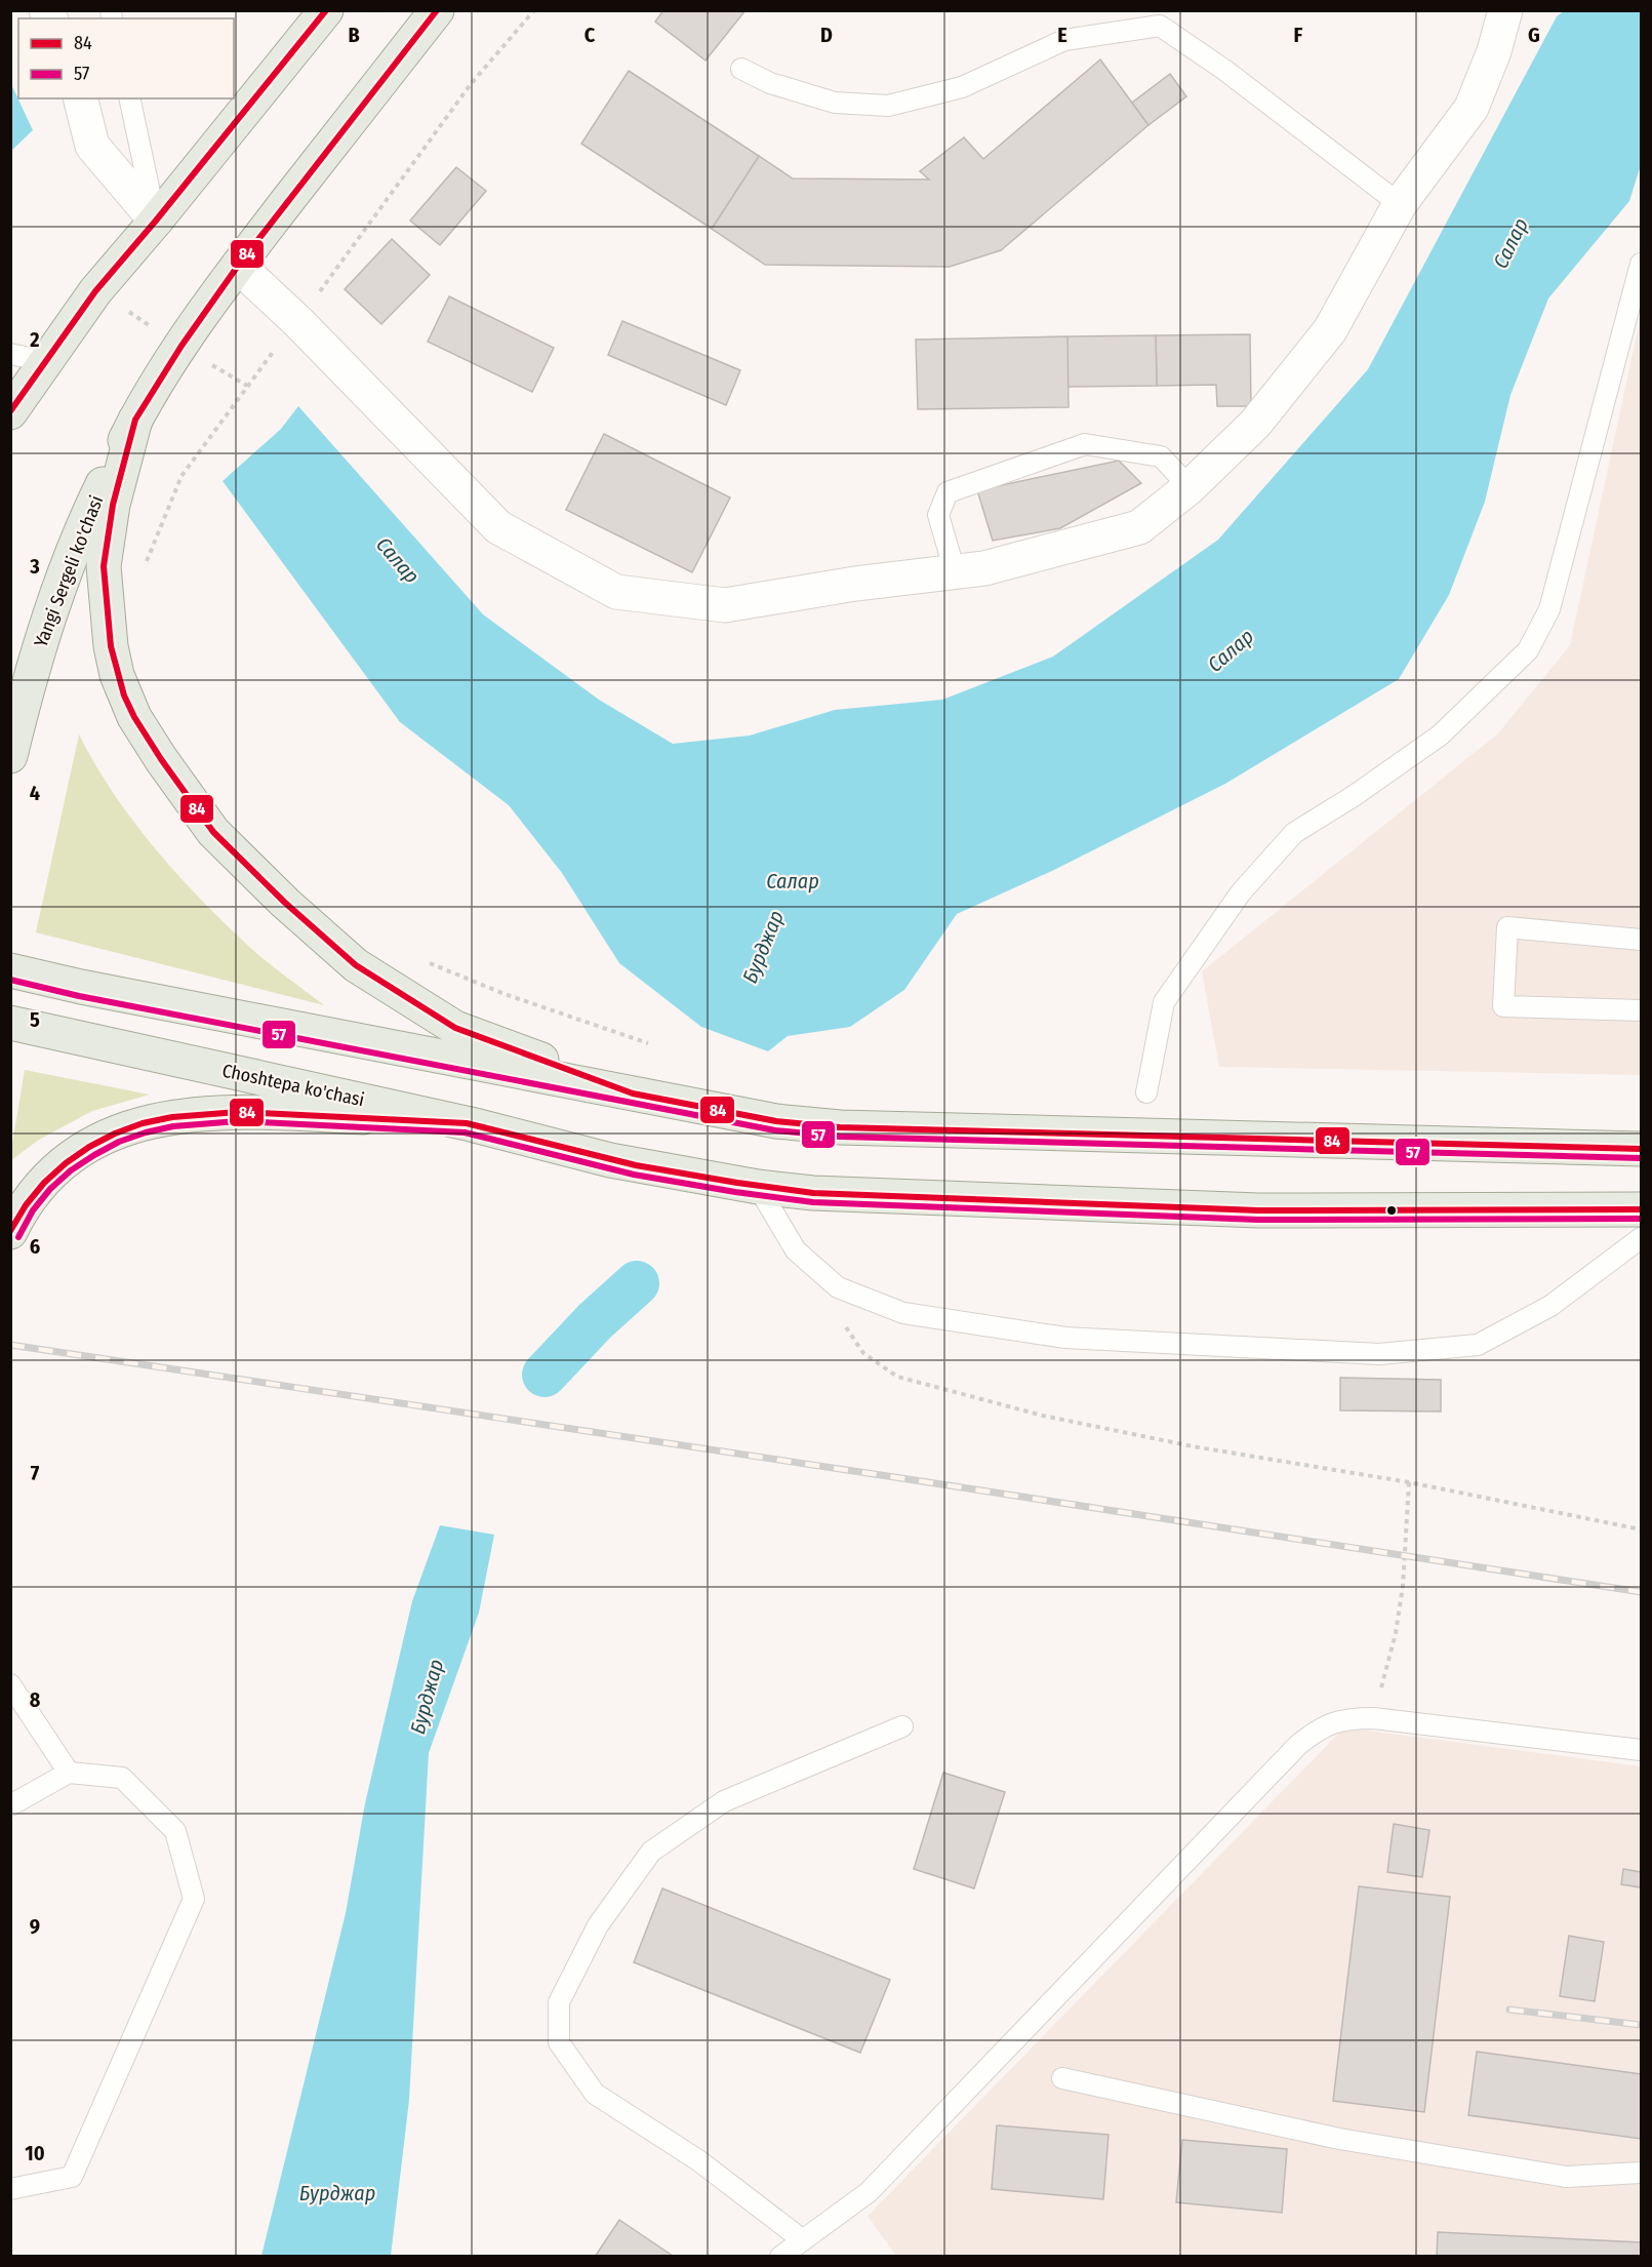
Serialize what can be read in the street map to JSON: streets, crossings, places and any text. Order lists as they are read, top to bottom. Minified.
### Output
{"streets":{"main road":["Yangi Sergeli ko'chasi","Choshtepa ko'chasi"]},"water":["Салар","Бурджар"],"lines":["transit line 84","transit line 57"],"legend":["84","57"],"grid":{"columns":["B","C","D","E","F","G"],"rows":["2","3","4","5","6","7","8","9","10"]}}
